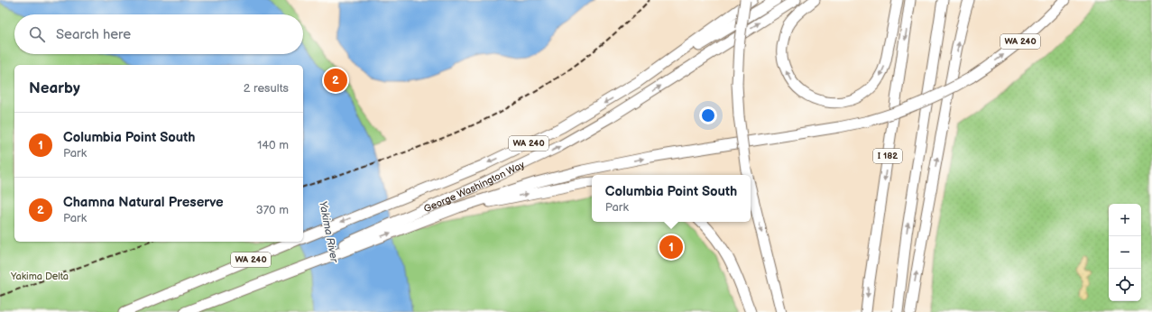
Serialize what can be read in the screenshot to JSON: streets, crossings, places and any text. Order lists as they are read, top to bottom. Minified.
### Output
{"streets":{"highway":["WA 240","I 182","George Washington Way"]},"crossings":[["WA 240","George Washington Way"]],"water":["Yakima River"],"parks":["Yakima Delta"],"page":{"search":"Search here","heading":["Nearby","2 results"],"pins":["2","1"],"list":[{"mark":"1","name":"Columbia Point South","note":"Park","value":"140 m"},{"mark":"2","name":"Chamna Natural Preserve","note":"Park","value":"370 m"}],"popup":["Columbia Point South","Park"],"map_buttons":["+","−"]}}
